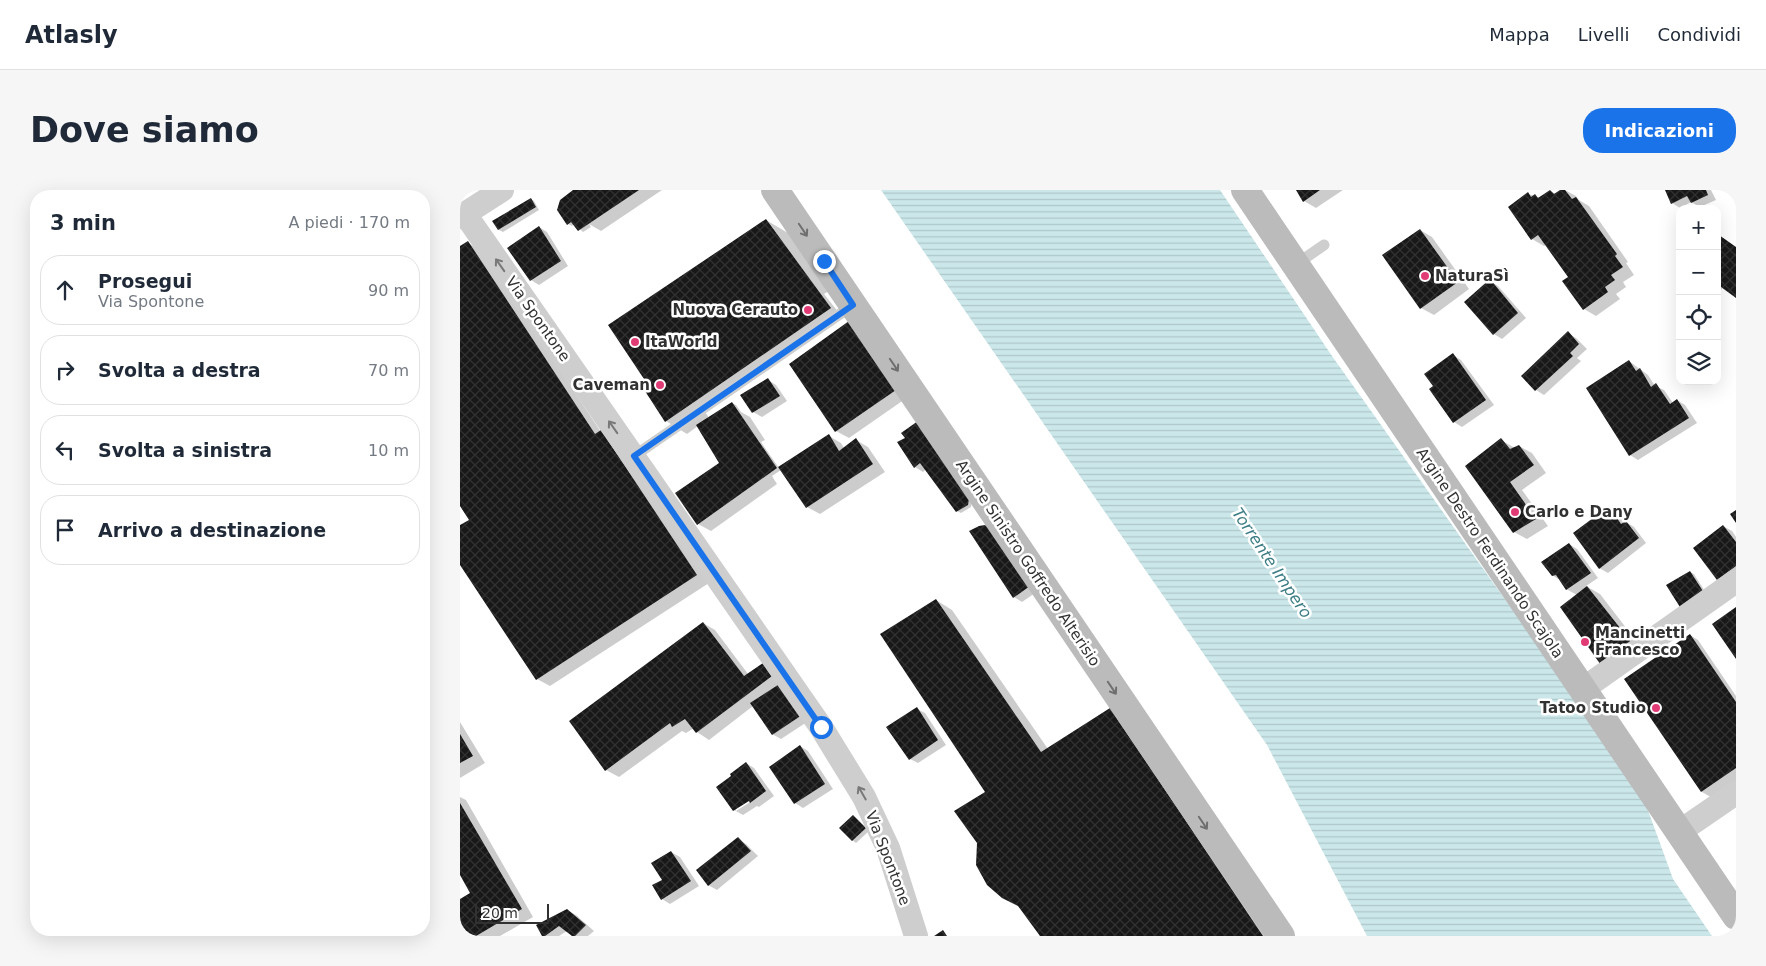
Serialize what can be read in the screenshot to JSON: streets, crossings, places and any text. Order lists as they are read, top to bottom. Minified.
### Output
{"streets":{"main road":["Argine Destro Ferdinando Scajola","Argine Sinistro Goffredo Alterisio"],"street":["Via Spontone"]},"one_way":["Via Spontone","Argine Sinistro Goffredo Alterisio"],"water":["Torrente Impero"],"places":["NaturaSì","Nuova Cerauto","ItaWorld","Caveman","Carlo e Dany","Mancinetti Francesco","Tatoo Studio"],"scale_bar":"20 m","page":{"header":"Atlasly","nav":["Mappa","Livelli","Condividi"],"buttons":"Indicazioni","title":"Dove siamo","heading":["3 min","A piedi · 170 m"],"map_buttons":["+","−"],"list":[["Prosegui","Via Spontone","90 m"],["Svolta a destra","70 m"],["Svolta a sinistra","10 m"],"Arrivo a destinazione"],"scale":"20 m"}}
